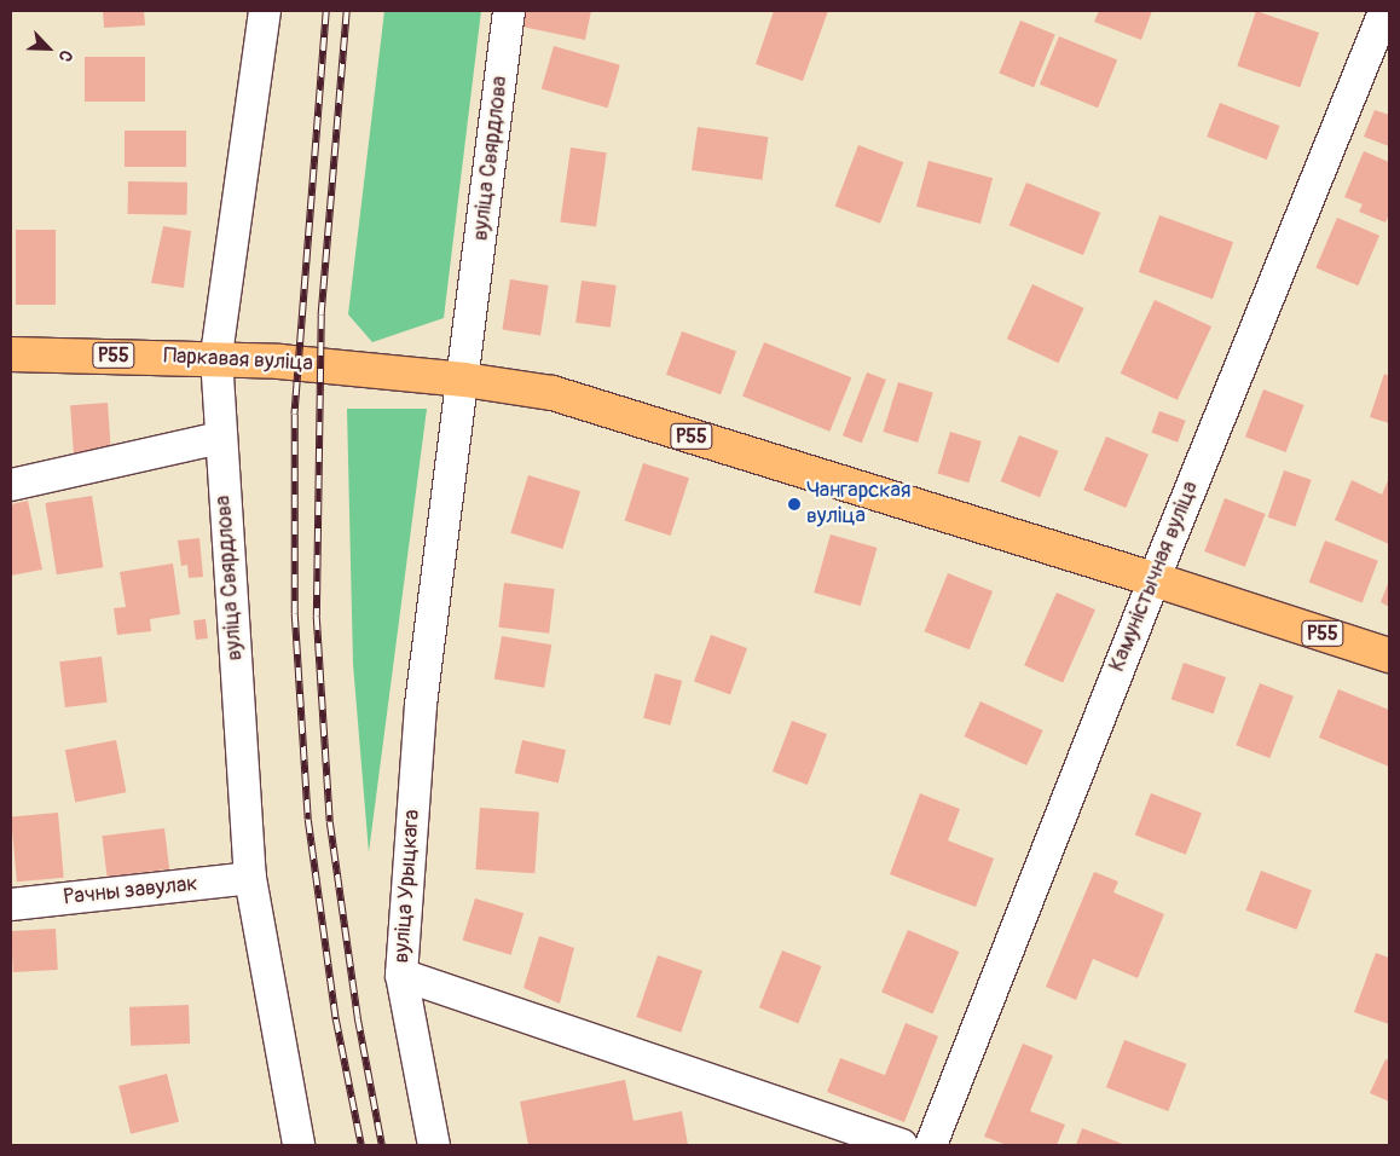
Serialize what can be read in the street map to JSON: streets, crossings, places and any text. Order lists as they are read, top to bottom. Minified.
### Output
{"streets":{"main road":["Р55","Паркавая вуліца"],"street":["вуліца Свярдлова","Камуністычная вуліца","вуліца Урыцкага","Рачны завулак"]},"crossings":[["вуліца Свярдлова","Р55"],["вуліца Свярдлова","Паркавая вуліца"],["вуліца Свярдлова","вуліца Урыцкага"],["вуліца Свярдлова","Рачны завулак"],["Р55","Паркавая вуліца"],["Р55","Камуністычная вуліца"],["Р55","вуліца Урыцкага"],["Паркавая вуліца","вуліца Урыцкага"]],"places":["Чангарская вуліца"],"north":"bottom right"}
